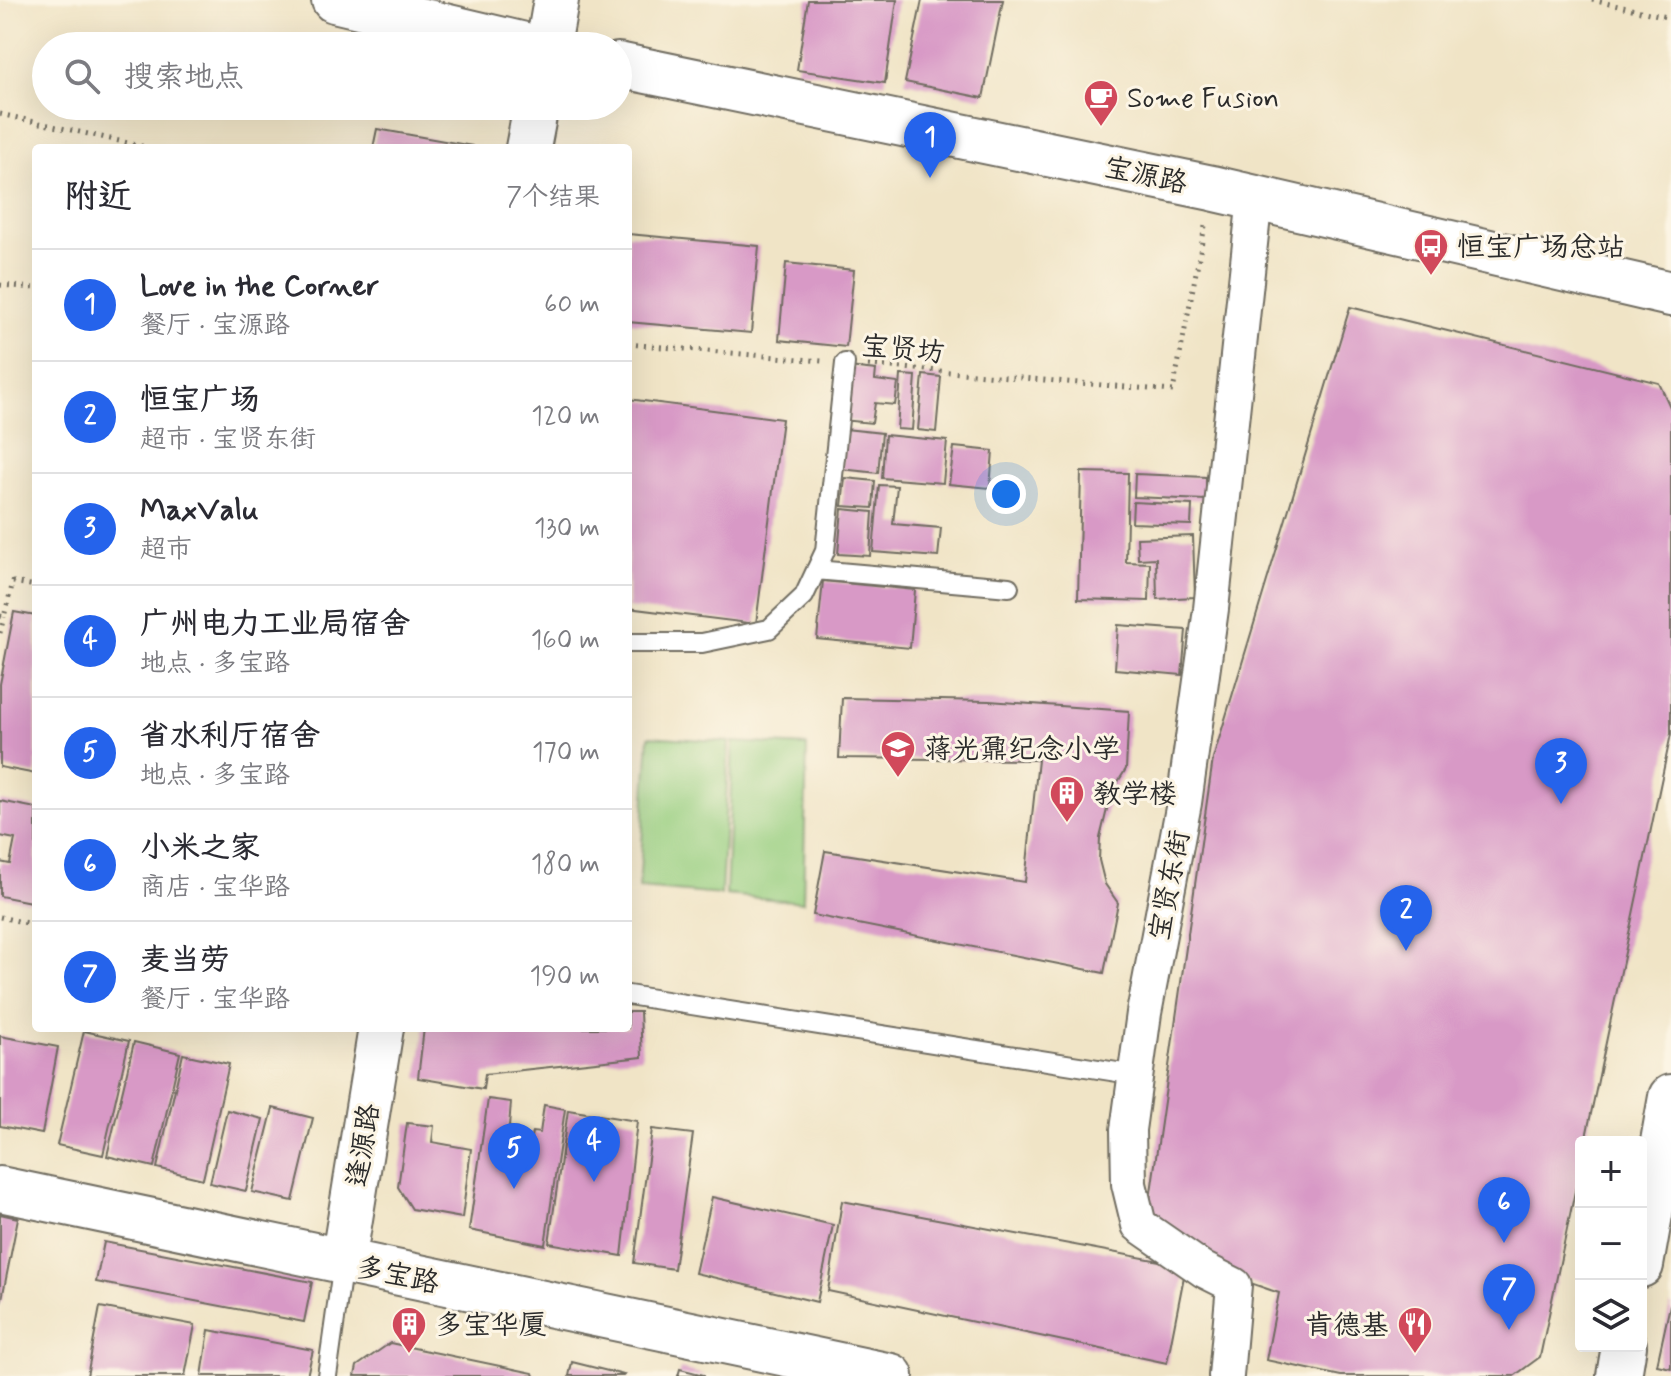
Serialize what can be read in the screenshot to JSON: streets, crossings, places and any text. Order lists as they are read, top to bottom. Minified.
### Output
{"streets":{"street":["宝源路","宝贤东街","逢源路","多宝路"],"path":["宝贤坊"]},"crossings":[["宝源路","宝贤坊"],["宝源路","宝贤东街"],["逢源路","多宝路"]],"places":{"cafe":["Some Fusion"],"bus stop":["恒宝广场总站"],"school or university":["蒋光鼐纪念小学"],"building":["教学楼","多宝华厦"],"restaurant":["肯德基"]},"page":{"search":"搜索地点","pins":["1","3","2","4","5","6","7"],"heading":["附近","7个结果"],"list":[{"mark":"1","name":"Love in the Corner","note":"餐厅 · 宝源路","value":"60 m"},{"mark":"2","name":"恒宝广场","note":"超市 · 宝贤东街","value":"120 m"},{"mark":"3","name":"MaxValu","note":"超市","value":"130 m"},{"mark":"4","name":"广州电力工业局宿舍","note":"地点 · 多宝路","value":"160 m"},{"mark":"5","name":"省水利厅宿舍","note":"地点 · 多宝路","value":"170 m"},{"mark":"6","name":"小米之家","note":"商店 · 宝华路","value":"180 m"},{"mark":"7","name":"麦当劳","note":"餐厅 · 宝华路","value":"190 m"}],"map_buttons":["+","−"]}}
